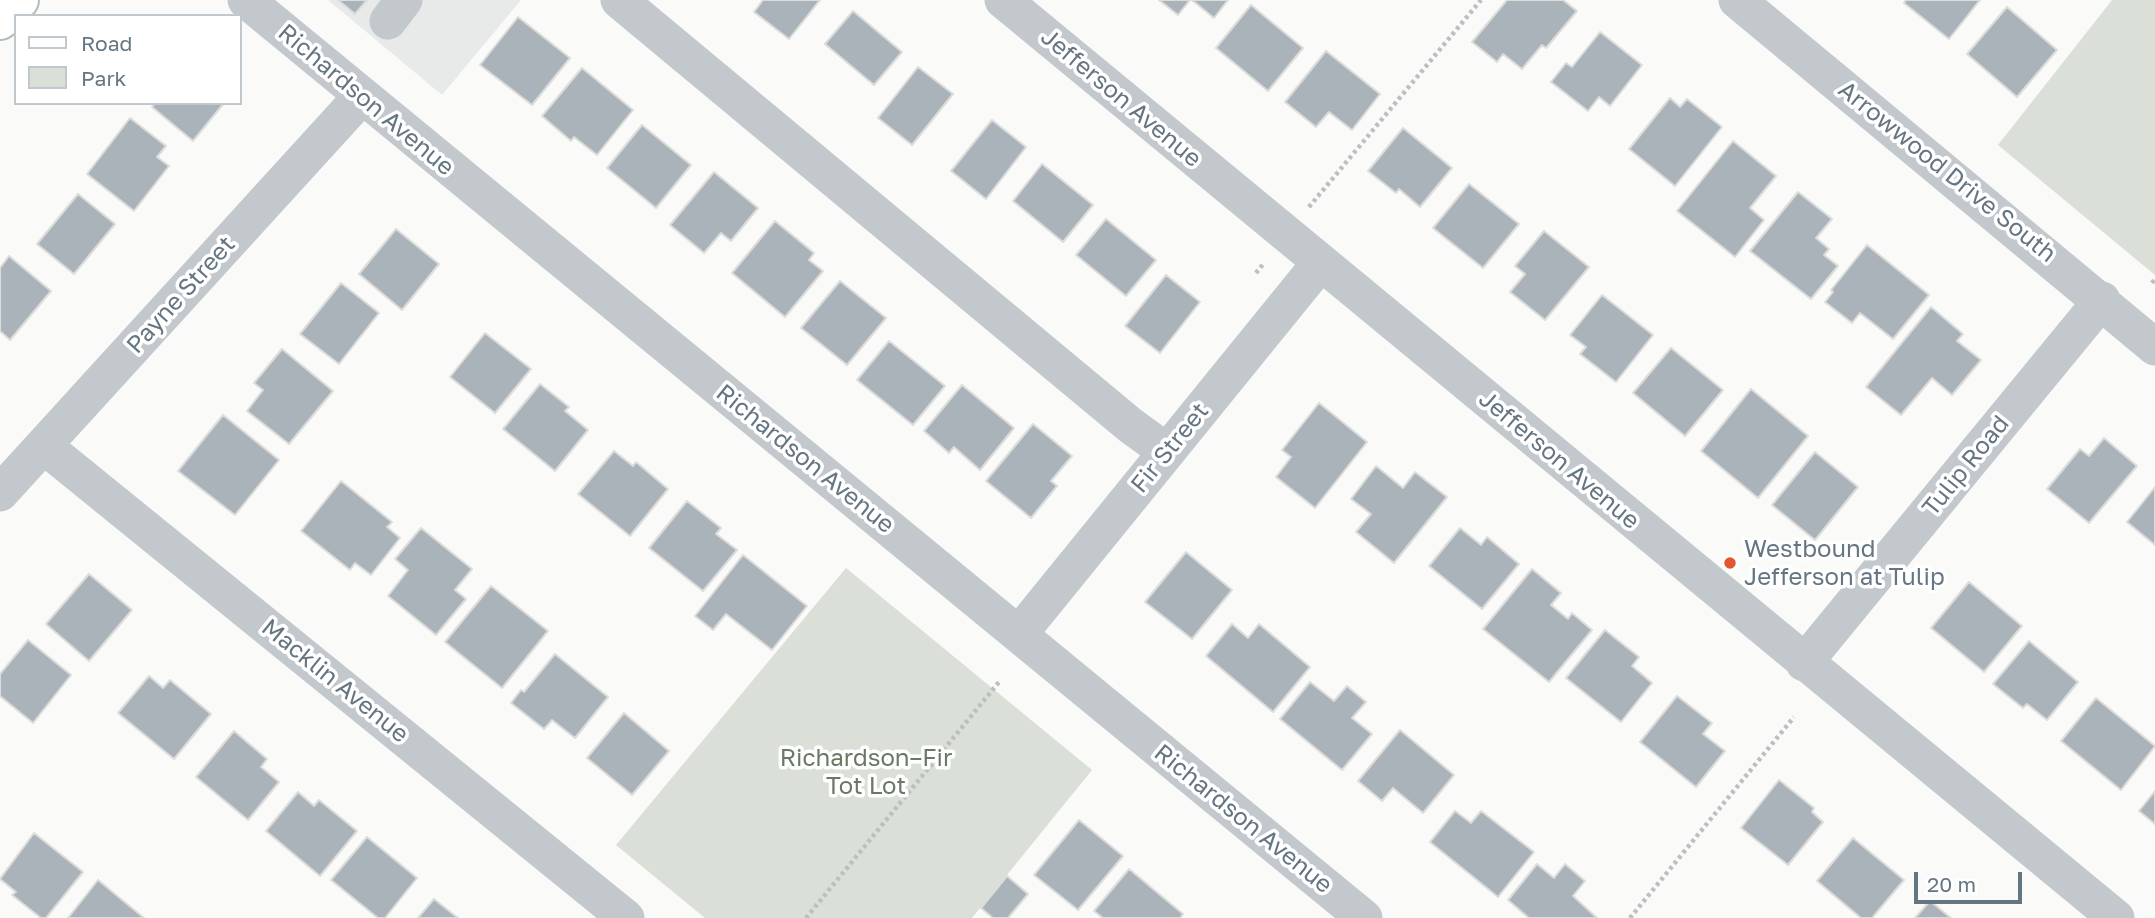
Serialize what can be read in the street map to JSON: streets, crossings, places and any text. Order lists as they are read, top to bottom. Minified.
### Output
{"streets":{"street":["Jefferson Avenue","Richardson Avenue","Arrowwood Drive South","Payne Street","Fir Street","Tulip Road","Macklin Avenue"]},"crossings":[["Jefferson Avenue","Fir Street"],["Jefferson Avenue","Tulip Road"],["Richardson Avenue","Payne Street"],["Richardson Avenue","Fir Street"],["Arrowwood Drive South","Tulip Road"],["Payne Street","Macklin Avenue"]],"parks":["Richardson–Fir Tot Lot"],"places":["Westbound Jefferson at Tulip"],"legend":["Road","Park"],"scale_bar":"20 m"}
